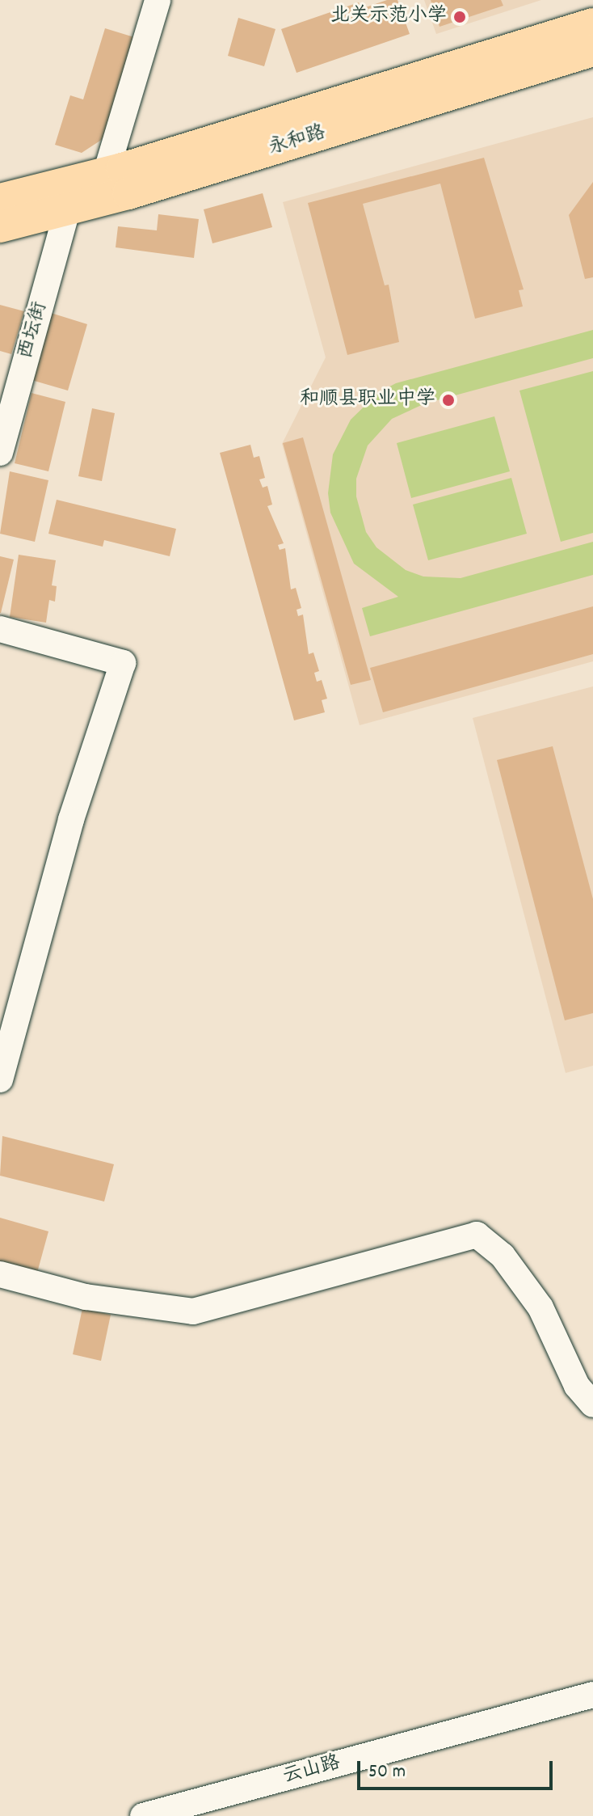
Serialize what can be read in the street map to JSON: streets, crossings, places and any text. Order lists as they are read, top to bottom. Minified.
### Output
{"streets":{"main road":["永和路"],"street":["西坛街","云山路"]},"crossings":[["永和路","西坛街"]],"places":["北关示范小学","和顺县职业中学"],"scale_bar":"50 m"}
